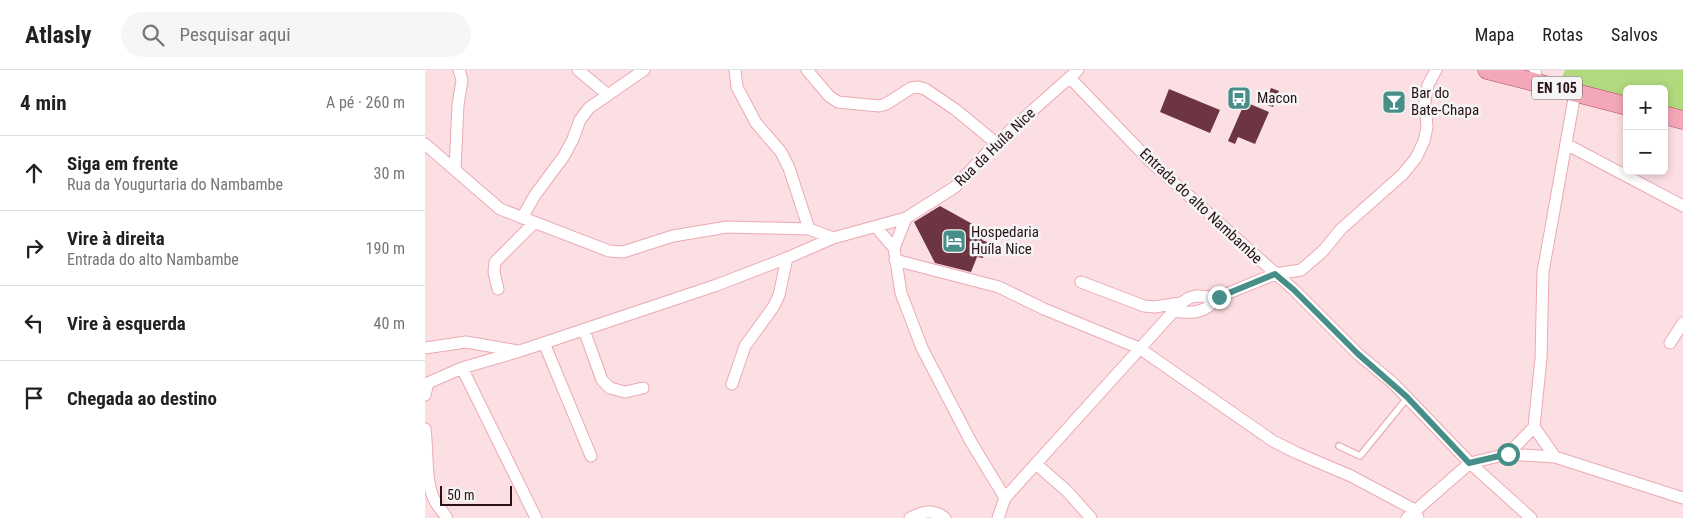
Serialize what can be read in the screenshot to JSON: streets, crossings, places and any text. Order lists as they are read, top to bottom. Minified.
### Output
{"streets":{"main road":["EN 105"],"street":["Rua da Huíla Nice","Entrada do alto Nambambe"]},"crossings":[["Rua da Huíla Nice","Entrada do alto Nambambe"]],"places":{"bus stop":["Macon"],"bar":["Bar do Bate-Chapa"],"hotel":["Hospedaria Huíla Nice"]},"scale_bar":"50 m","page":{"header":"Atlasly","search":"Pesquisar aqui","nav":["Mapa","Rotas","Salvos"],"heading":["4 min","A pé · 260 m"],"map_buttons":["+","−"],"list":[["Siga em frente","Rua da Yougurtaria do Nambambe","30 m"],["Vire à direita","Entrada do alto Nambambe","190 m"],["Vire à esquerda","40 m"],"Chegada ao destino"],"scale":"50 m"}}
